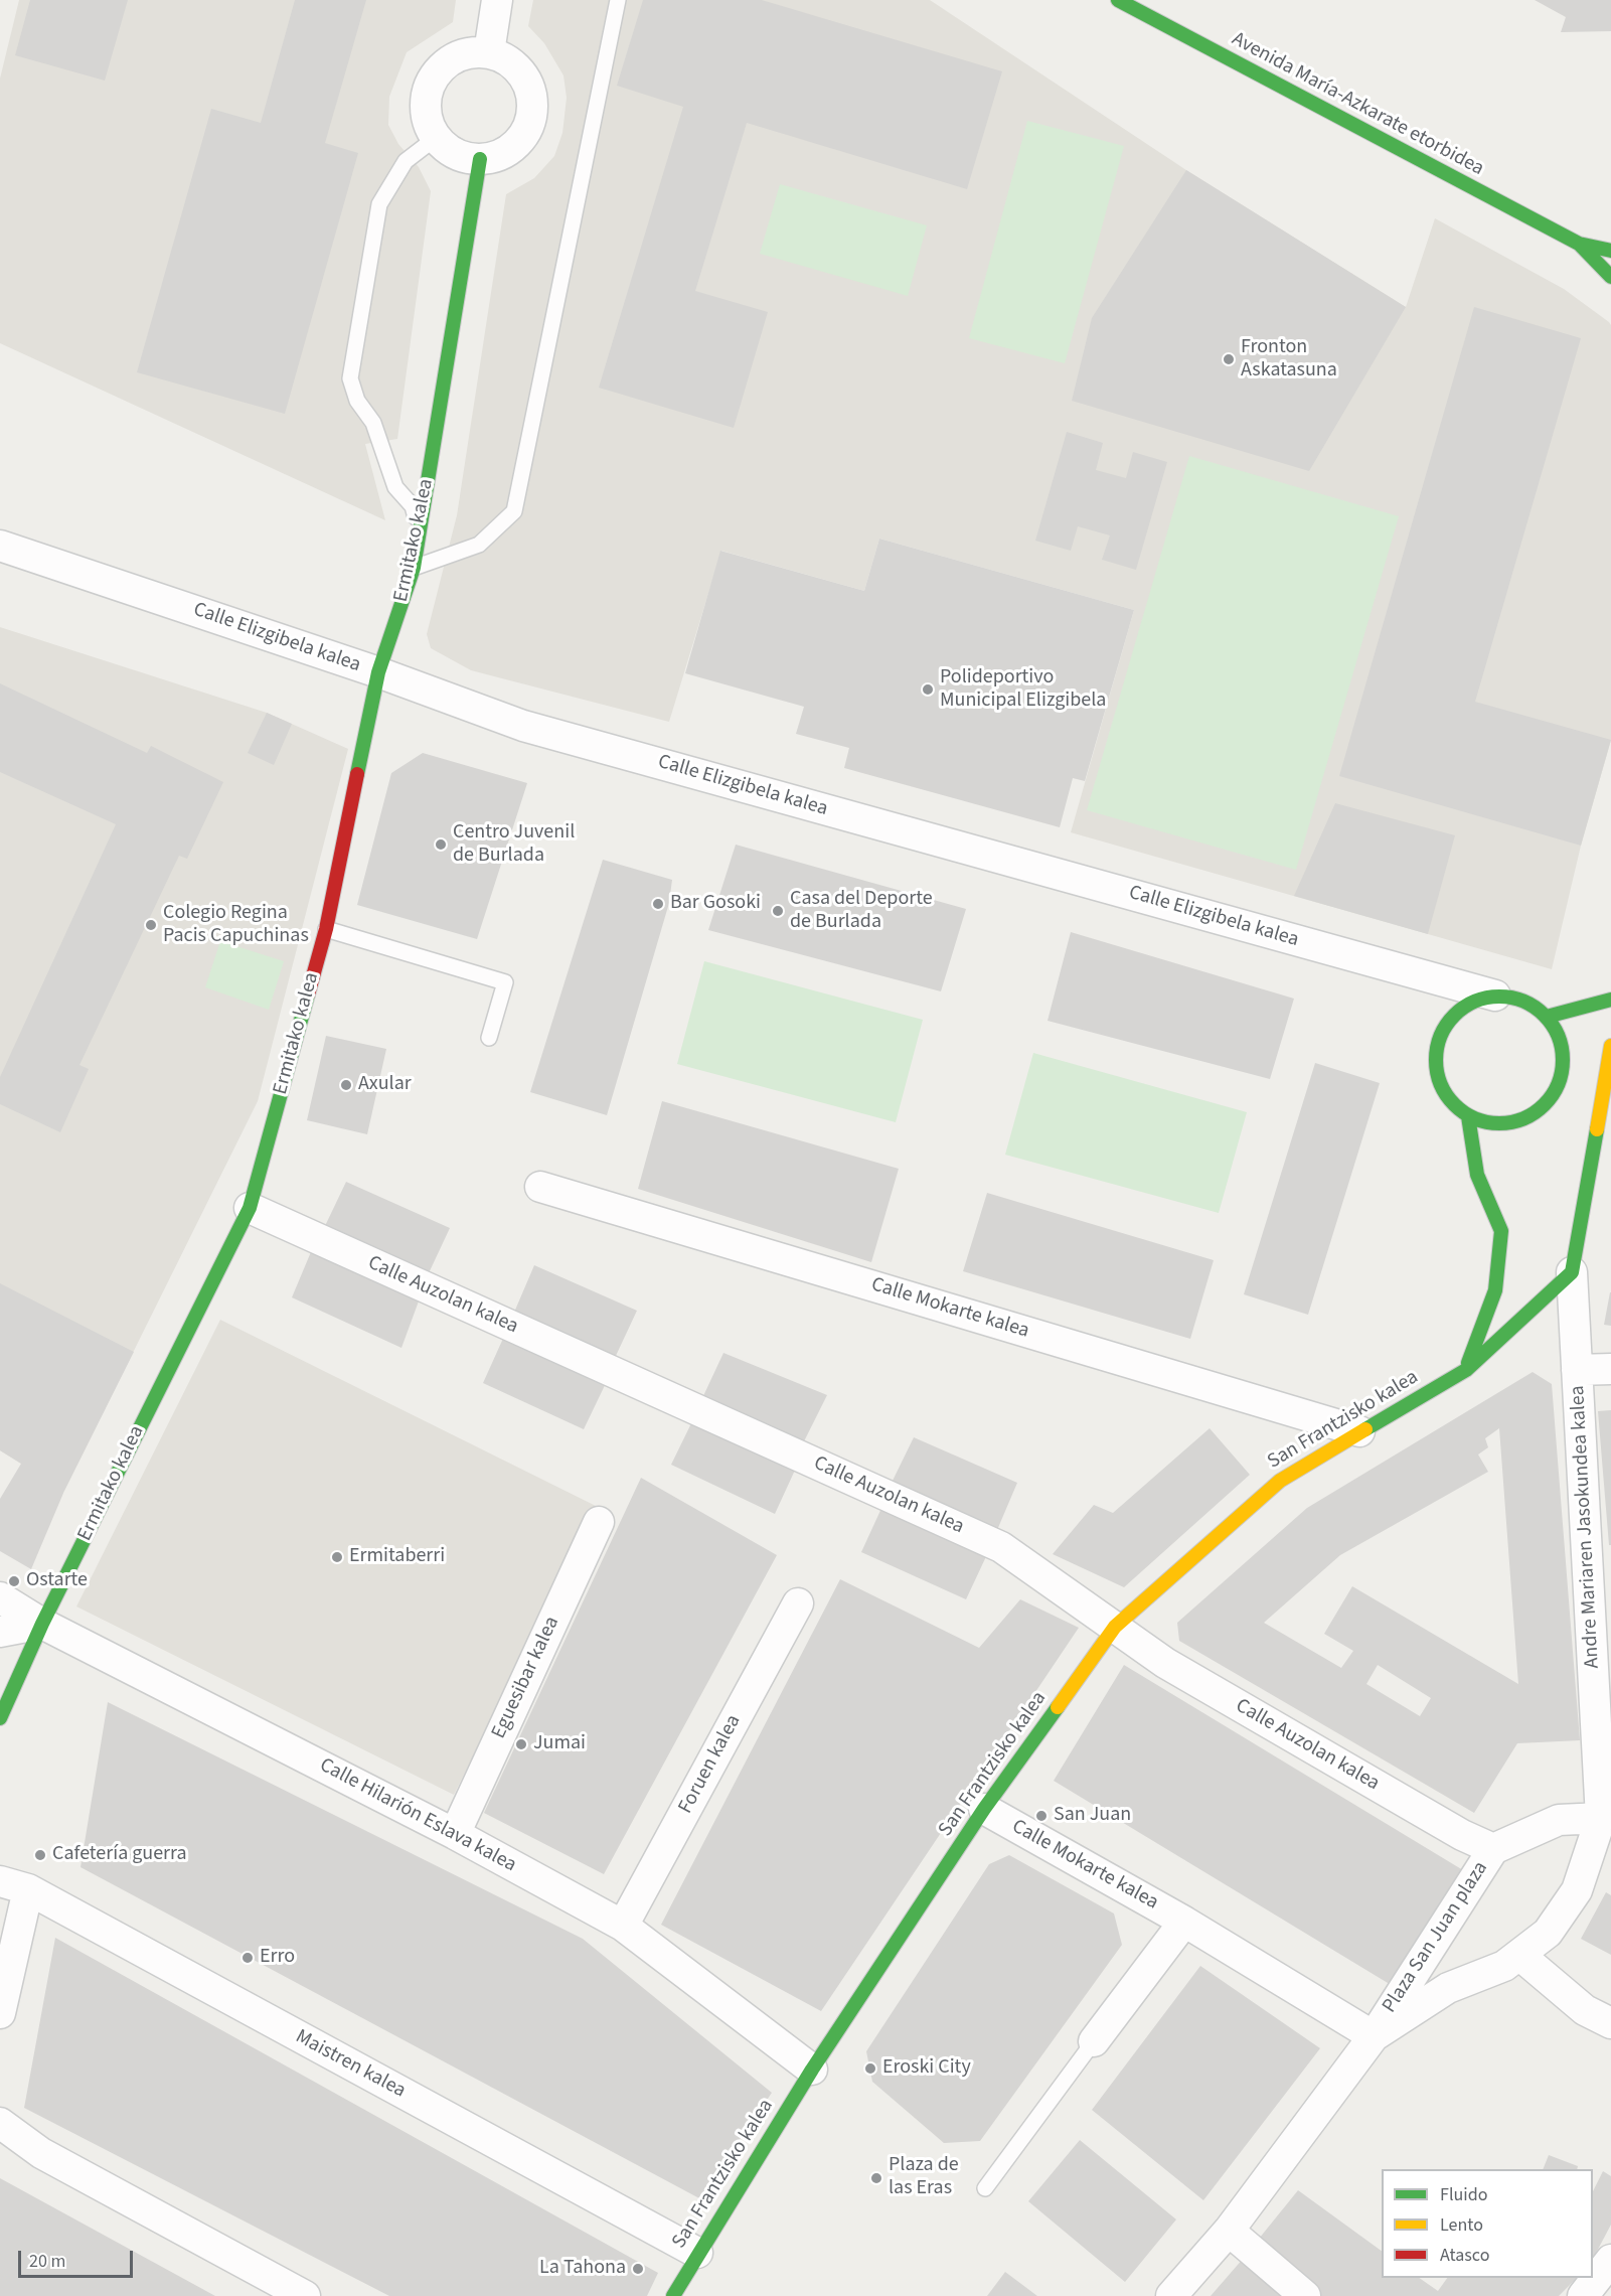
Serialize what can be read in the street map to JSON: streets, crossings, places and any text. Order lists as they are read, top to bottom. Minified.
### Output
{"streets":{"street":["Avenida María-Azkarate etorbidea","Ermitako kalea","Calle Elizgibela kalea","Calle Auzolan kalea","Calle Mokarte kalea","San Frantzisko kalea","Andre Mariaren Jasokundea kalea","Eguesibar kalea","Foruen kalea","Calle Hilarión Eslava kalea","Plaza San Juan plaza","Maistren kalea"]},"crossings":[["Ermitako kalea","Calle Elizgibela kalea"],["Ermitako kalea","Calle Auzolan kalea"],["Ermitako kalea","Calle Hilarión Eslava kalea"],["Calle Auzolan kalea","San Frantzisko kalea"],["Calle Auzolan kalea","Plaza San Juan plaza"],["Calle Mokarte kalea","San Frantzisko kalea"],["Calle Mokarte kalea","Plaza San Juan plaza"],["San Frantzisko kalea","Andre Mariaren Jasokundea kalea"],["San Frantzisko kalea","Calle Hilarión Eslava kalea"],["San Frantzisko kalea","Maistren kalea"],["Andre Mariaren Jasokundea kalea","Plaza San Juan plaza"],["Eguesibar kalea","Calle Hilarión Eslava kalea"],["Foruen kalea","Calle Hilarión Eslava kalea"]],"places":["Fronton Askatasuna","Polideportivo Municipal Elizgibela","Centro Juvenil de Burlada","Bar Gosoki","Casa del Deporte de Burlada","Colegio Regina Pacis Capuchinas","Axular","Ermitaberri","Ostarte","Jumai","San Juan","Cafetería guerra","Erro","Eroski City","Plaza de las Eras","La Tahona"],"legend":["Fluido","Lento","Atasco"],"scale_bar":"20 m"}
